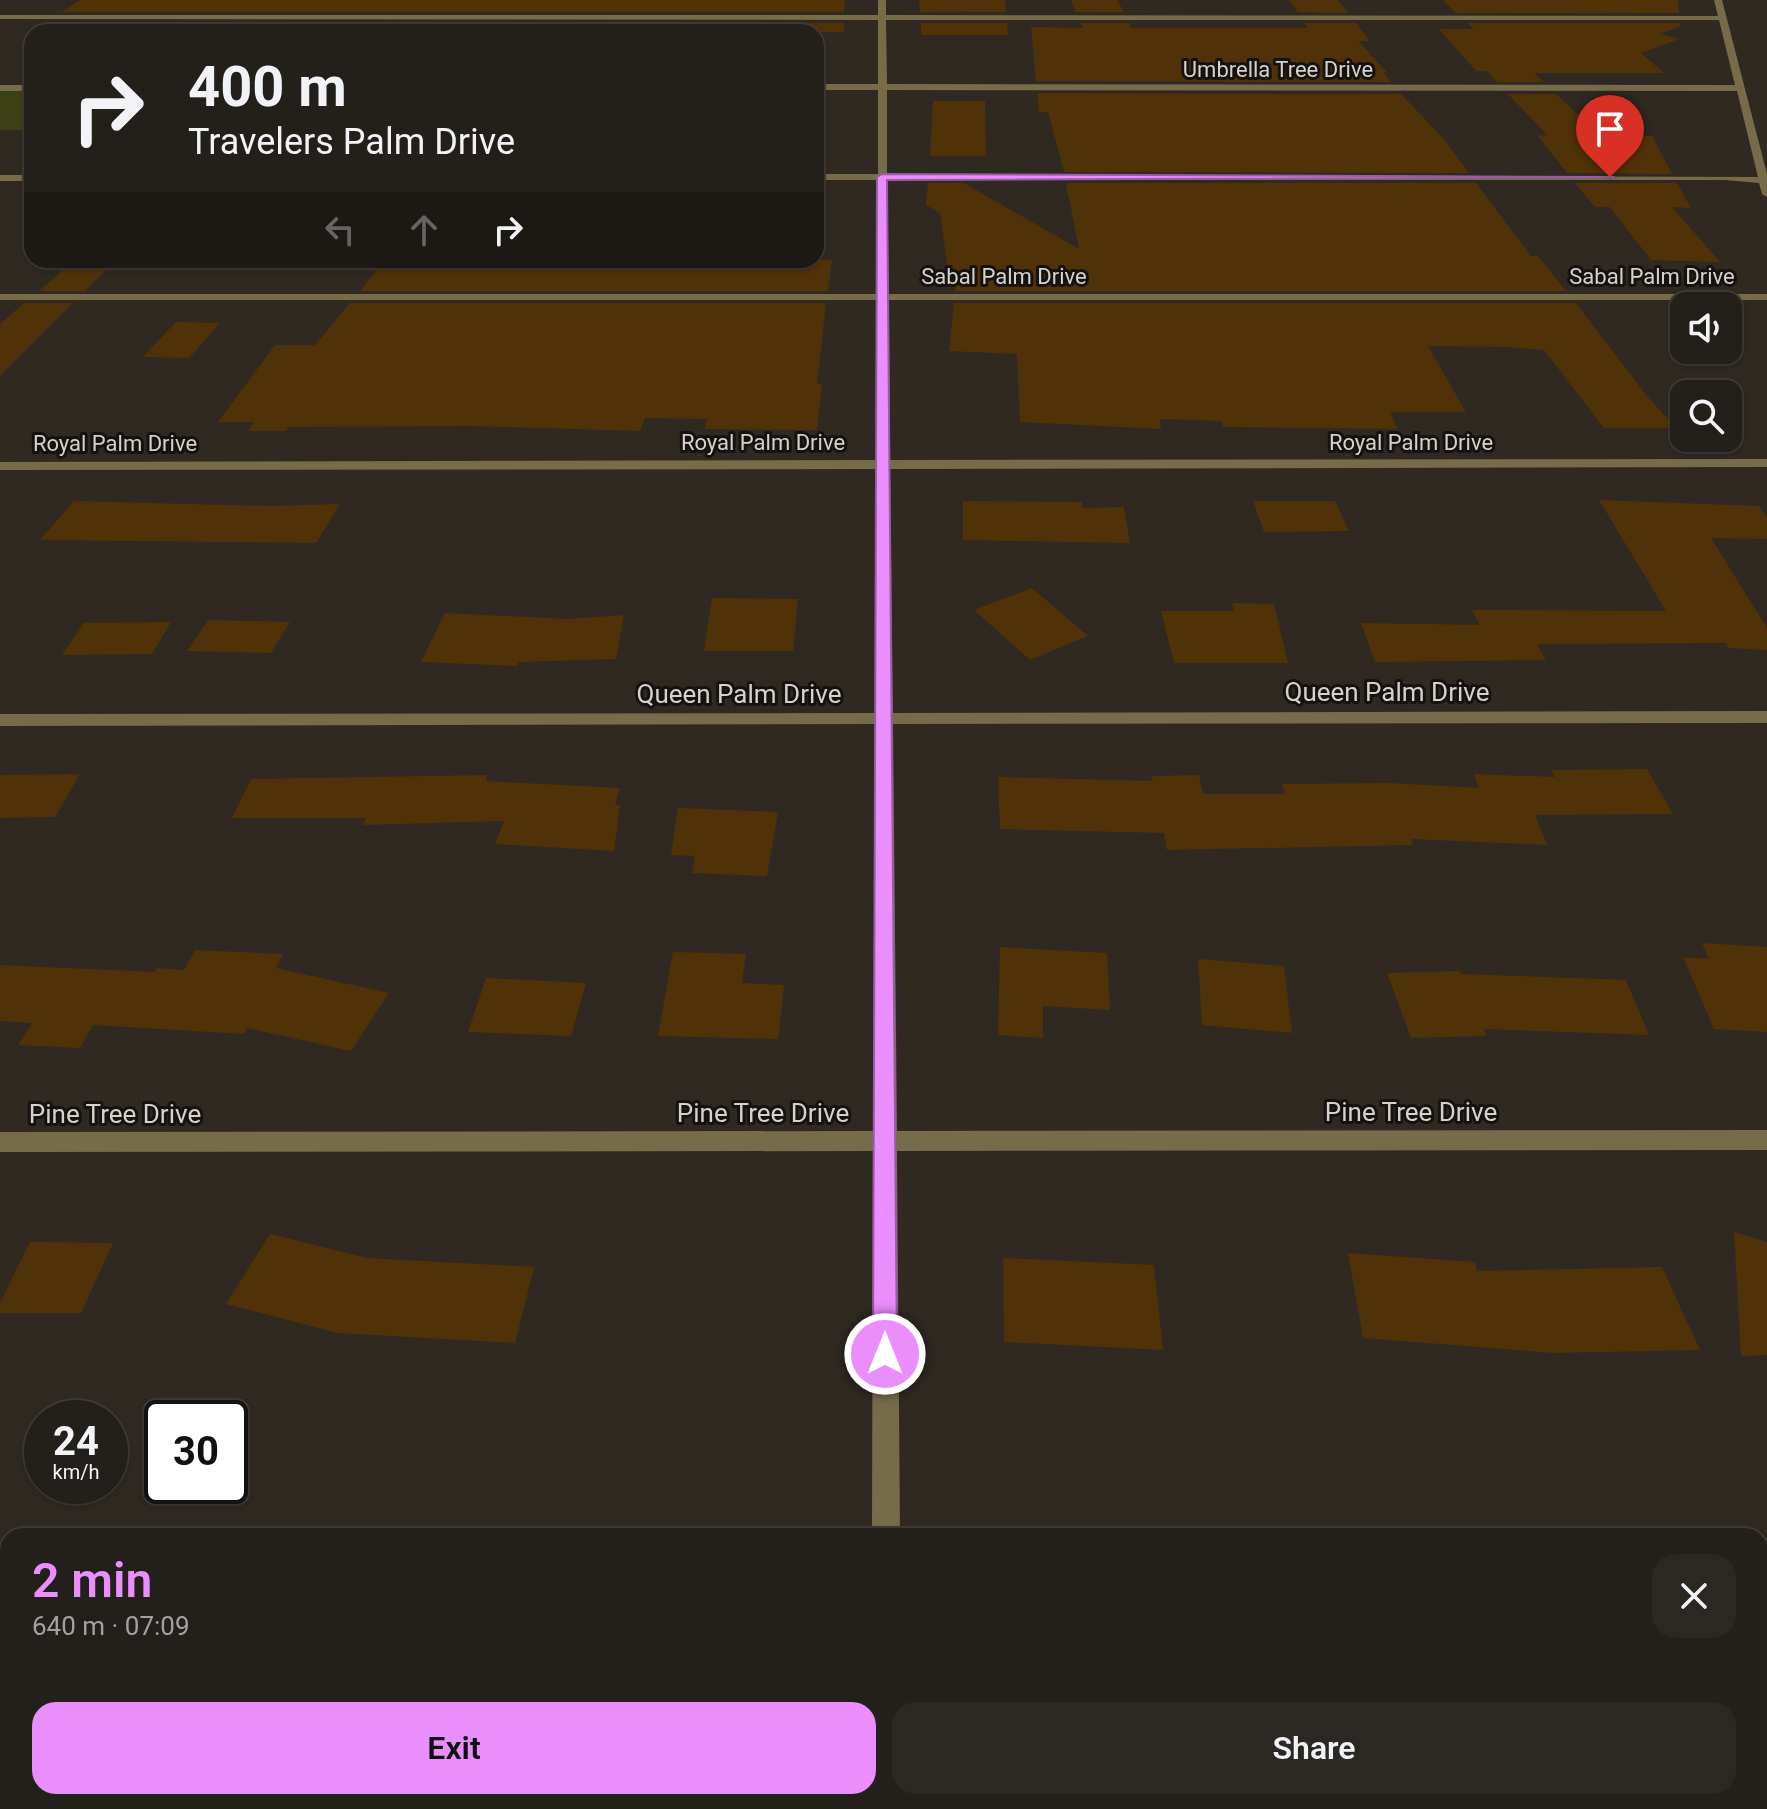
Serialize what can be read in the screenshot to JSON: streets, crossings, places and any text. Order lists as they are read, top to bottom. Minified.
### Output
{"streets":{"street":["Umbrella Tree Drive","Sabal Palm Drive","Royal Palm Drive","Queen Palm Drive","Pine Tree Drive"]},"page":{"turn":["400 m","Travelers Palm Drive"],"speed":"24 km/h","limit":"30","heading":["2 min","640 m · 07:09"],"buttons":["Exit","Share"]}}
